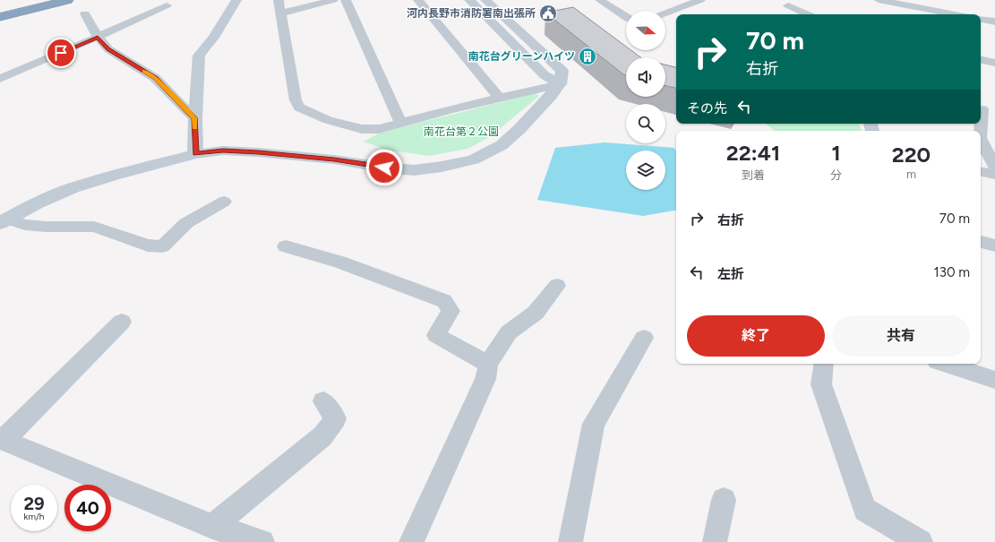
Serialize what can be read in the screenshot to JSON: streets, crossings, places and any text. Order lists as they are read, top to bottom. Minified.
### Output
{"parks":["南花台第２公園"],"places":{"public building":["河内長野市消防署南出張所"],"building":["南花台グリーンハイツ"]},"north":"right","page":{"turn":["70 m","右折"],"then":"その先","eta":["22:41","到着","1","分","220","m"],"list":[{"name":"右折","value":"70 m"},{"name":"左折","value":"130 m"}],"buttons":["終了","共有"],"speed":"29 km/h","limit":"40"}}
